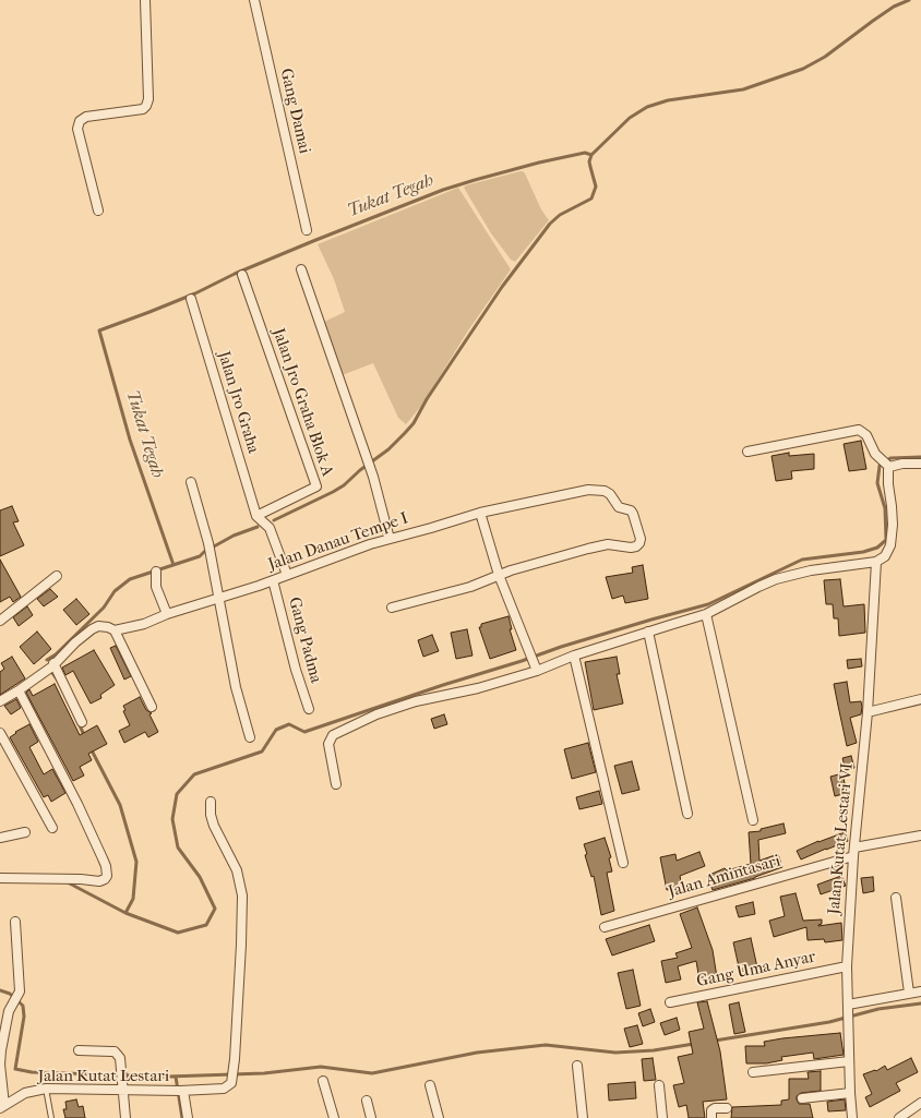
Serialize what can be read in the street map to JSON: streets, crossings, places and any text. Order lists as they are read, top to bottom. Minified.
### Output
{"streets":{"street":["Gang Damai","Jalan Jro Graha","Jalan Jro Graha Blok A","Jalan Danau Tempe I","Gang Padma","Jalan Kutat Lestari VI","Jalan Amintasari","Gang Uma Anyar","Jalan Kutat Lestari"]},"crossings":[["Jalan Jro Graha","Jalan Jro Graha Blok A"],["Jalan Danau Tempe I","Gang Padma"],["Jalan Kutat Lestari VI","Jalan Amintasari"],["Jalan Kutat Lestari VI","Gang Uma Anyar"]],"water":["Tukat Tegah"]}
